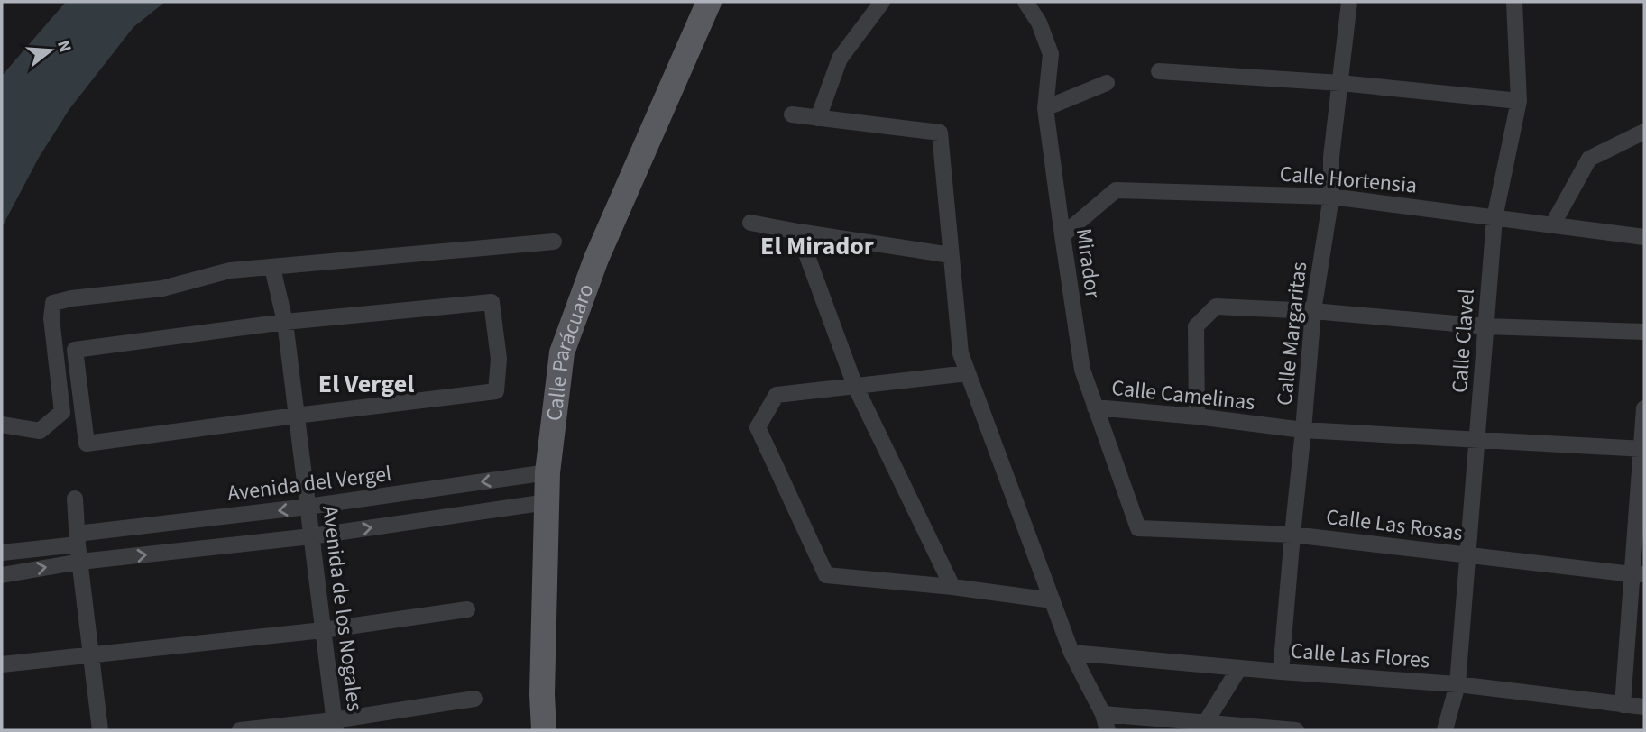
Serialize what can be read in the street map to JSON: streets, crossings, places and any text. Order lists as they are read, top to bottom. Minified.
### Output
{"streets":{"main road":["Calle Parácuaro"],"street":["Calle Hortensia","Mirador","Calle Margaritas","Calle Clavel","Calle Camelinas","Avenida del Vergel","Calle Las Rosas","Avenida de los Nogales","Calle Las Flores"]},"crossings":[["Calle Hortensia","Mirador"],["Calle Hortensia","Calle Margaritas"],["Calle Hortensia","Calle Clavel"],["Mirador","Calle Camelinas"],["Mirador","Calle Las Rosas"],["Calle Margaritas","Calle Camelinas"],["Calle Margaritas","Calle Las Rosas"],["Calle Margaritas","Calle Las Flores"],["Calle Clavel","Calle Camelinas"],["Calle Clavel","Calle Las Rosas"],["Calle Clavel","Calle Las Flores"],["Calle Parácuaro","Avenida del Vergel"],["Avenida del Vergel","Avenida de los Nogales"]],"districts":["El Mirador","El Vergel"],"north":"right"}
